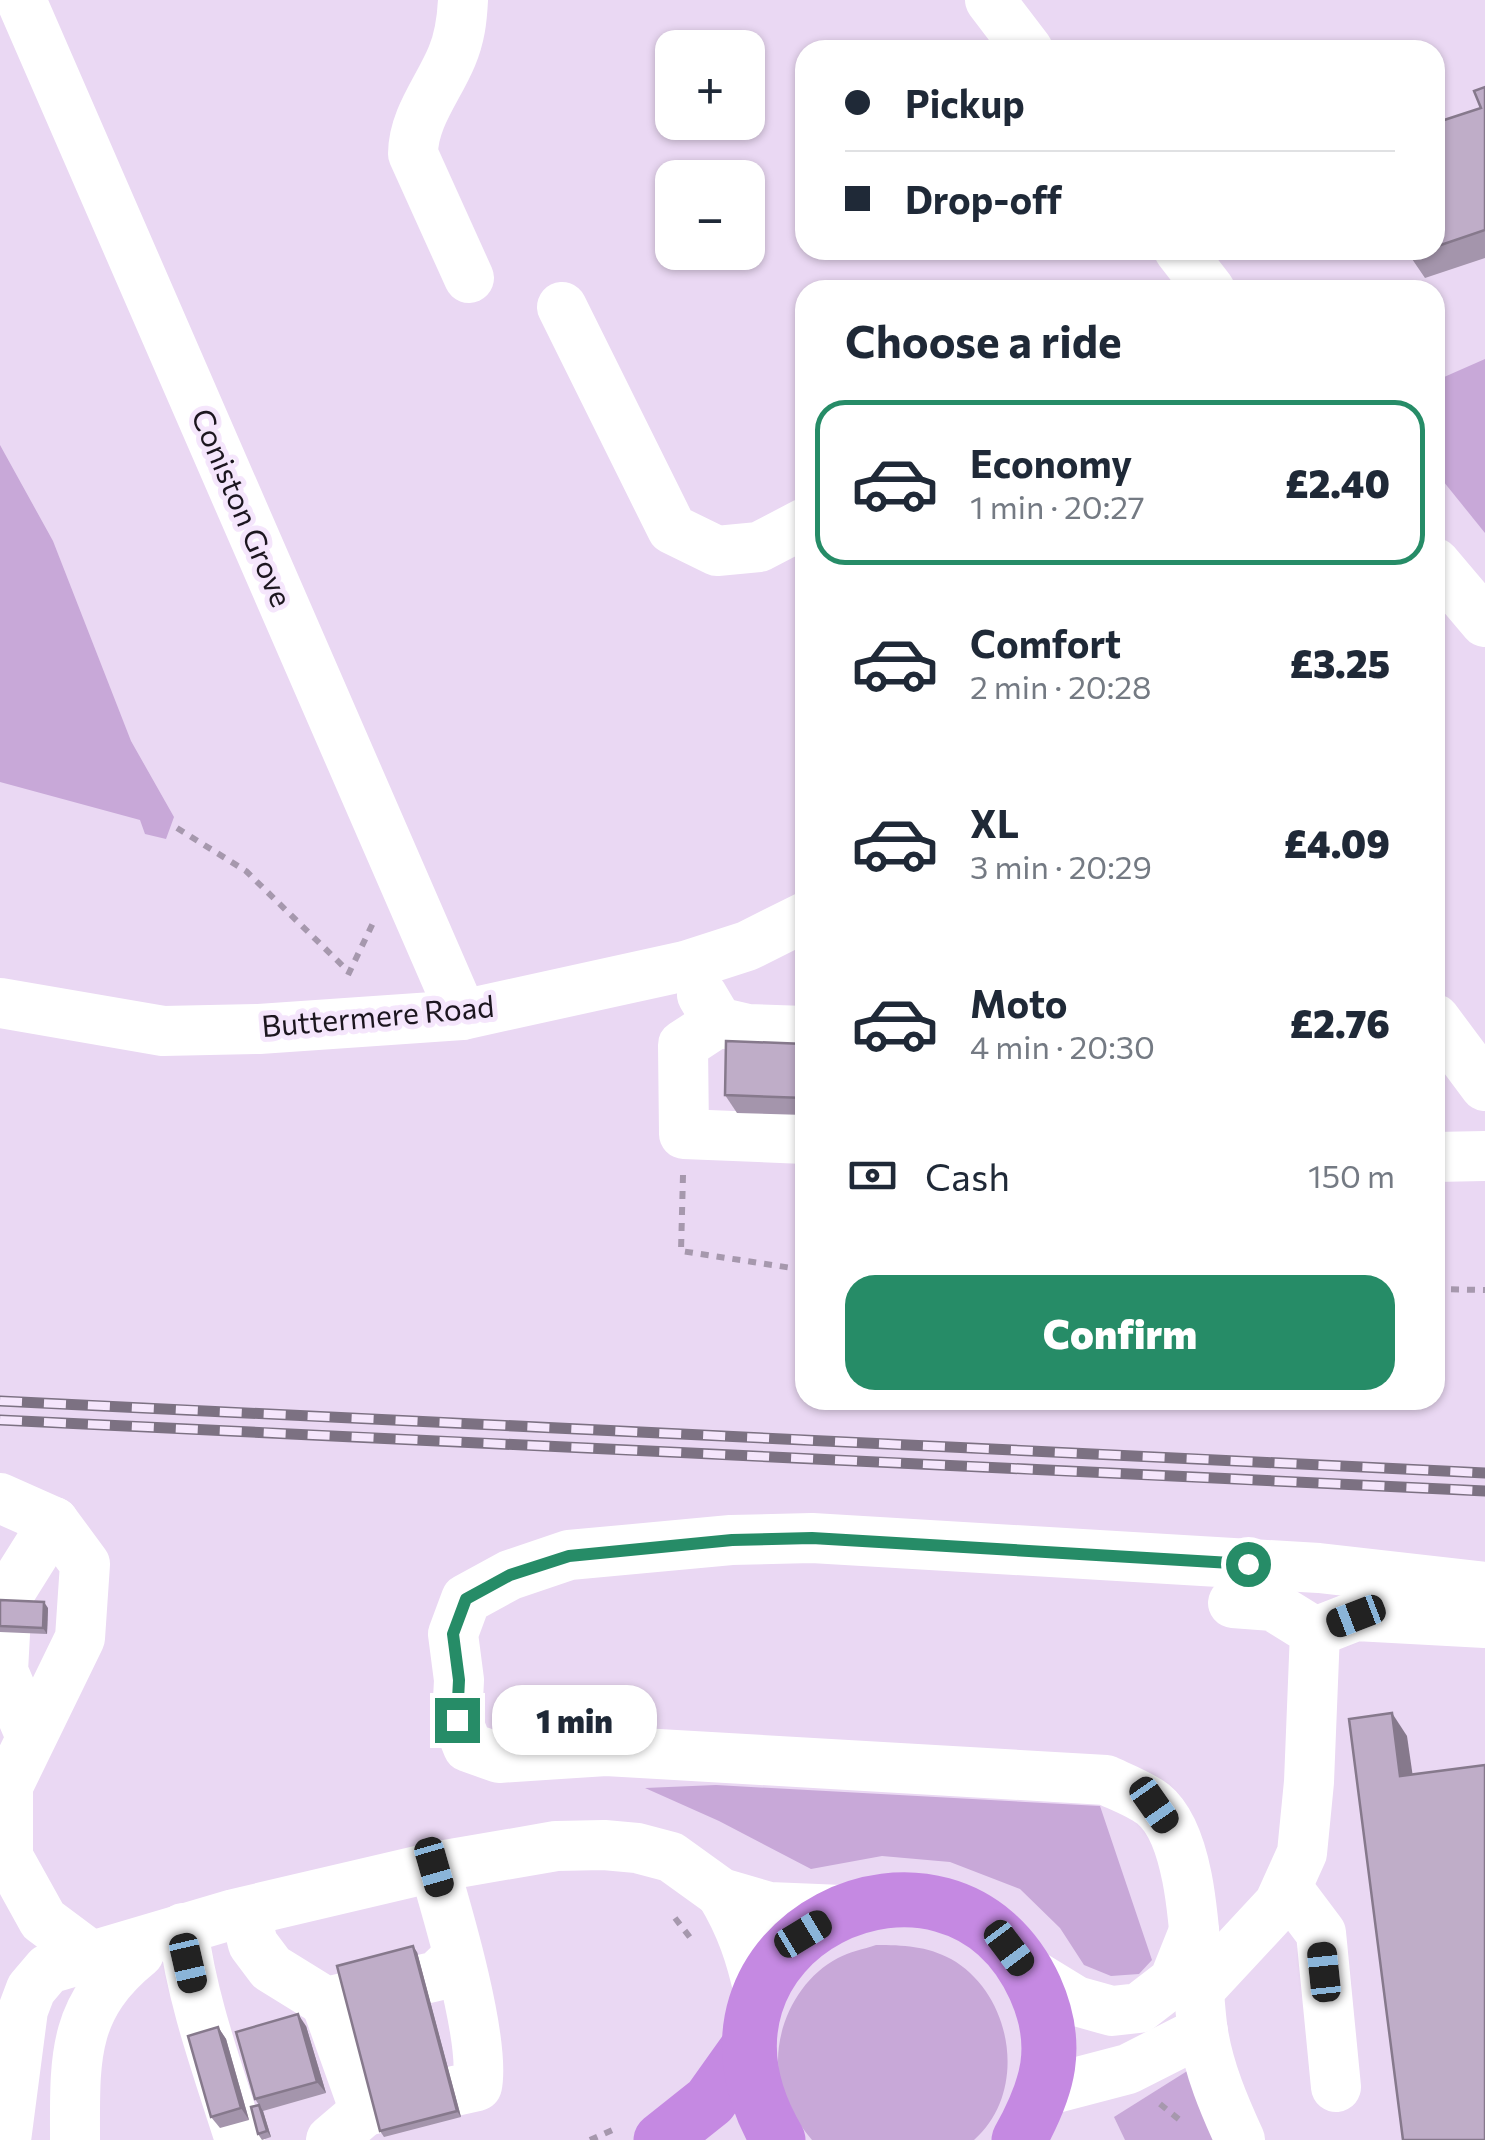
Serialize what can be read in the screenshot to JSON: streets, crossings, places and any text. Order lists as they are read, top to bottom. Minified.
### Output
{"streets":{"street":["Coniston Grove","Buttermere Road"]},"crossings":[["Coniston Grove","Buttermere Road"]],"page":{"map_buttons":["+","−"],"banner":["Pickup","Drop-off"],"heading":"Choose a ride","list":[{"name":"Economy","note":"1 min · 20:27","value":"£2.40"},{"name":"Comfort","note":"2 min · 20:28","value":"£3.25"},{"name":"XL","note":"3 min · 20:29","value":"£4.09"},{"name":"Moto","note":"4 min · 20:30","value":"£2.76"}],"pay":["Cash","150 m"],"buttons":"Confirm","bubble":"1 min"}}
